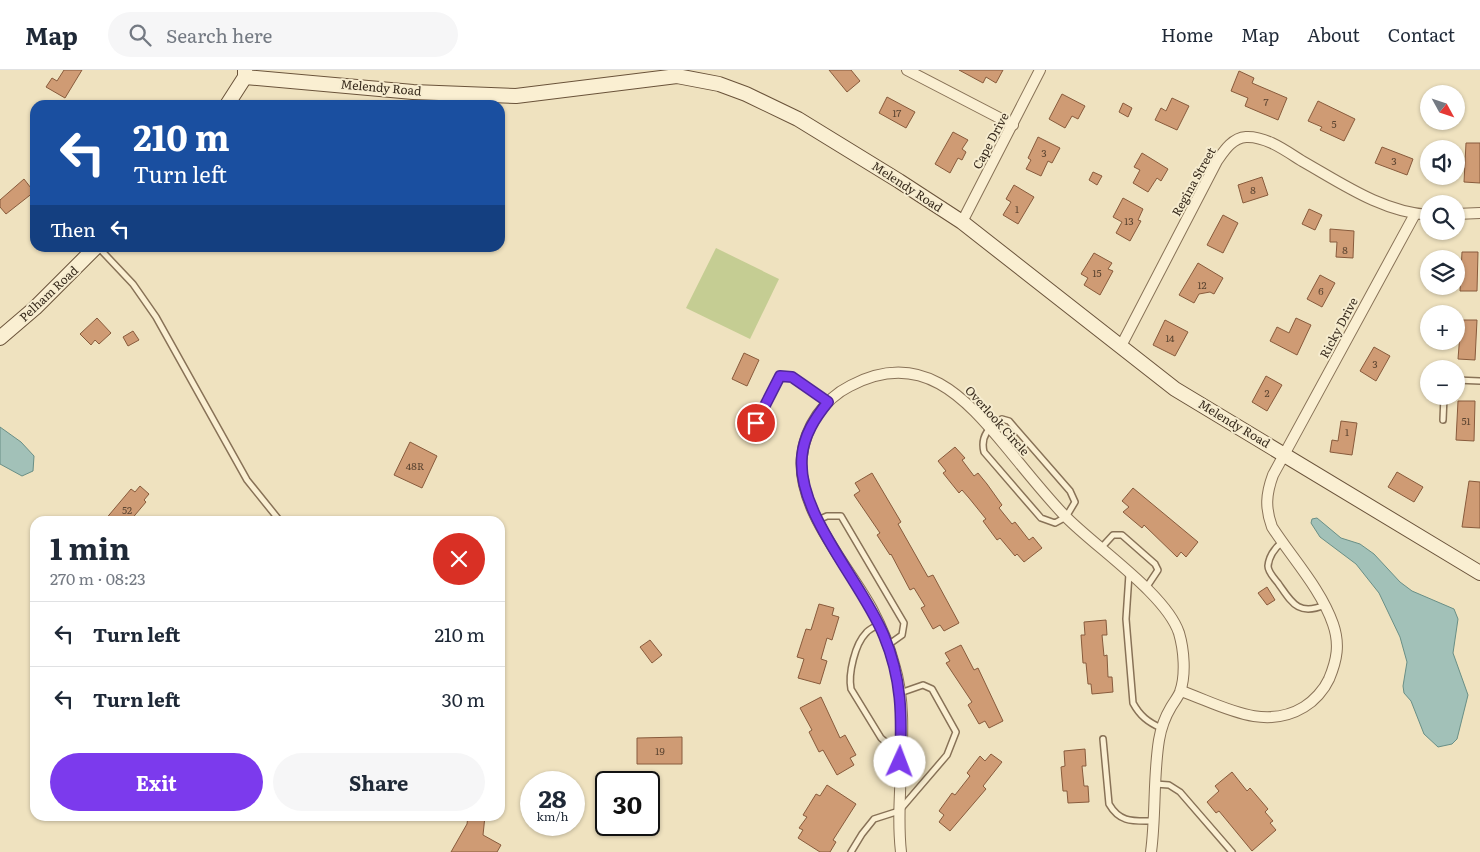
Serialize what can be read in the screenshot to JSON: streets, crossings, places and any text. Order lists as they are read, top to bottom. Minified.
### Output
{"streets":{"street":["Melendy Road","Cape Drive","Regina Street","Pelham Road","Ricky Drive","Overlook Circle"]},"crossings":[["Melendy Road","Cape Drive"],["Melendy Road","Regina Street"],["Melendy Road","Ricky Drive"],["Regina Street","Ricky Drive"]],"house_numbers":["7","17","5","3","3","8","1","13","8","15","12","6","14","3","2","51","1","48R","52","19"],"north":"bottom right","page":{"header":"Map","search":"Search here","nav":["Home","Map","About","Contact"],"map_buttons":["+","−"],"turn":["210 m","Turn left"],"then":"Then","heading":["1 min","270 m · 08:23"],"list":[{"name":"Turn left","value":"210 m"},{"name":"Turn left","value":"30 m"}],"buttons":["Exit","Share"],"speed":"28 km/h","limit":"30"}}
